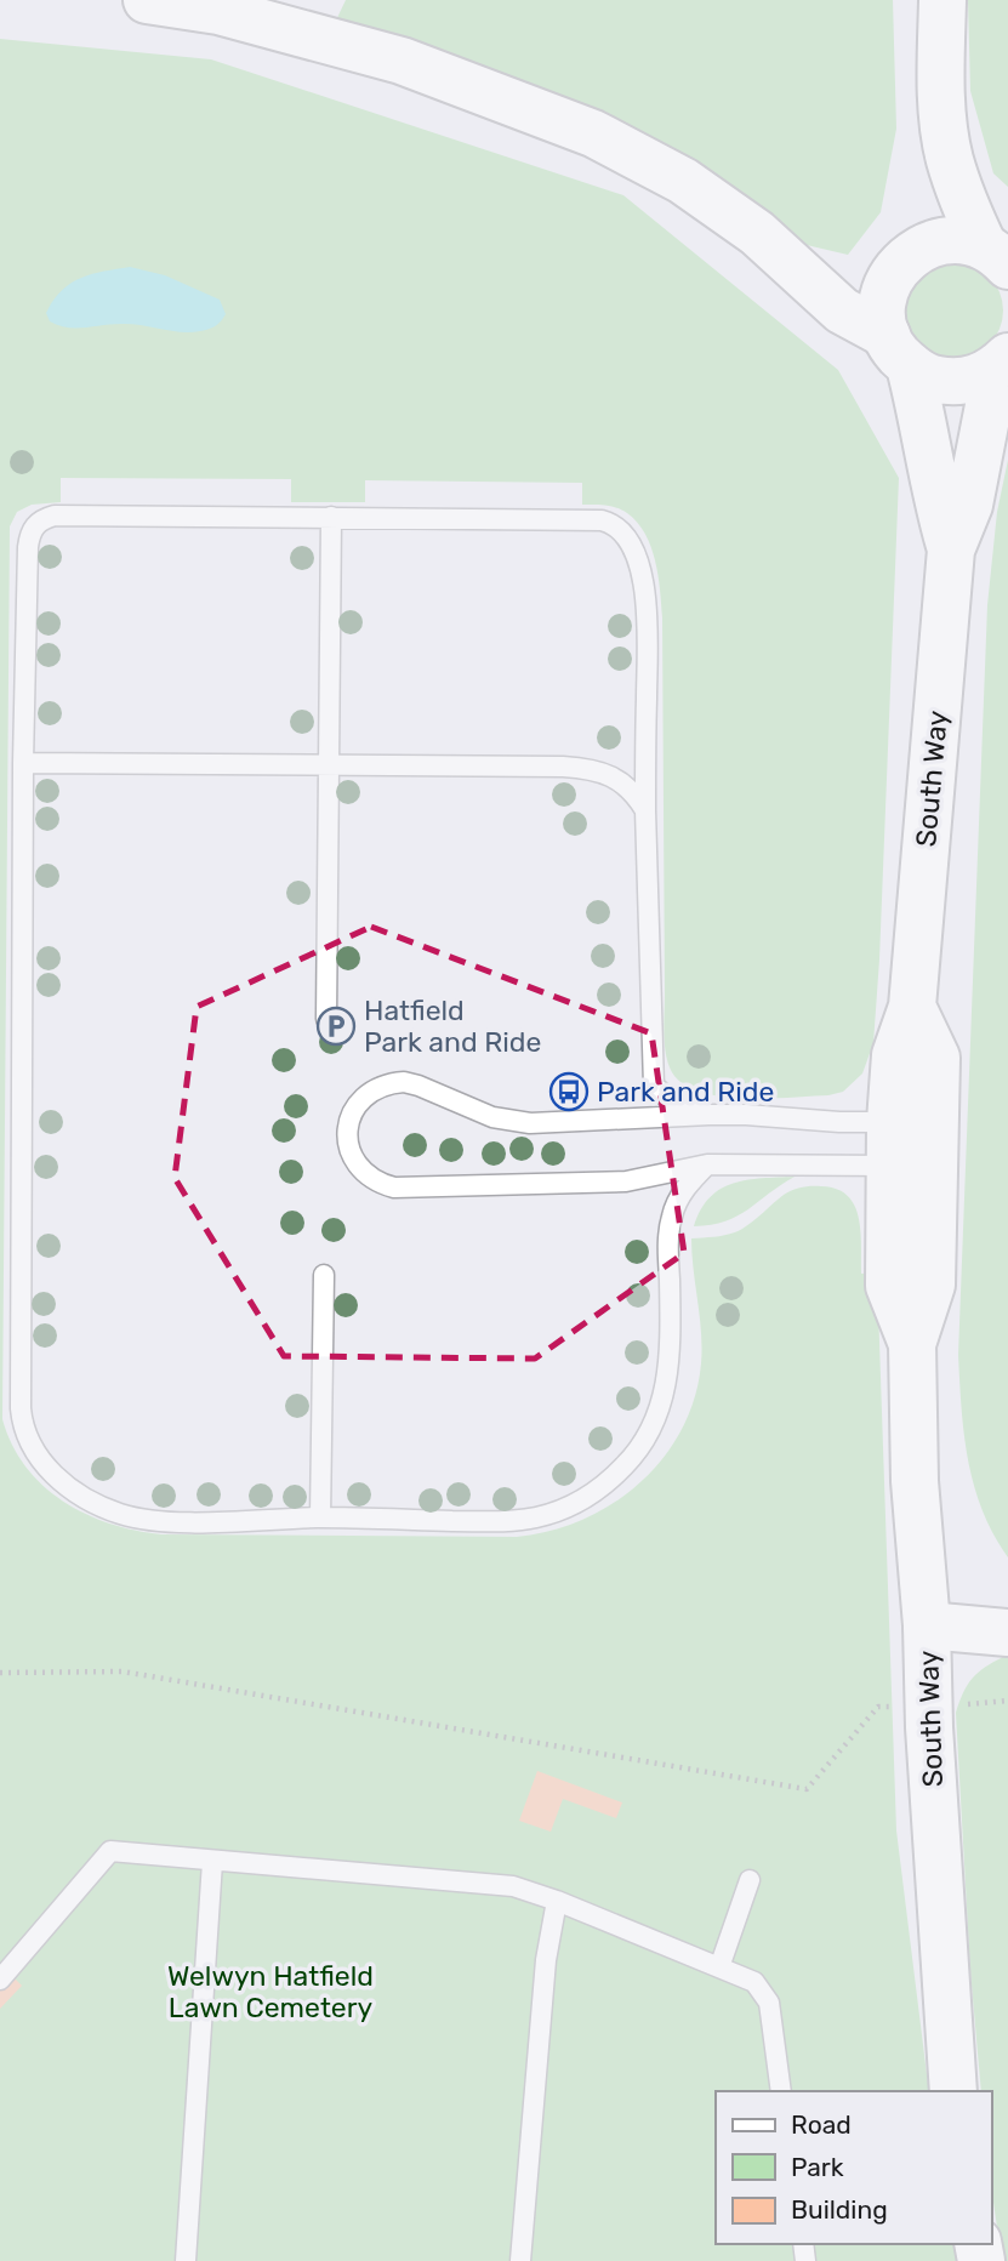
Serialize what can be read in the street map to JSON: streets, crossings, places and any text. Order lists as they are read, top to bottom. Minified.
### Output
{"streets":{"main road":["South Way"]},"parks":["Welwyn Hatfield Lawn Cemetery"],"places":{"parking":["Hatfield Park and Ride"],"bus stop":["Park and Ride"]},"legend":["Road","Park","Building"]}
